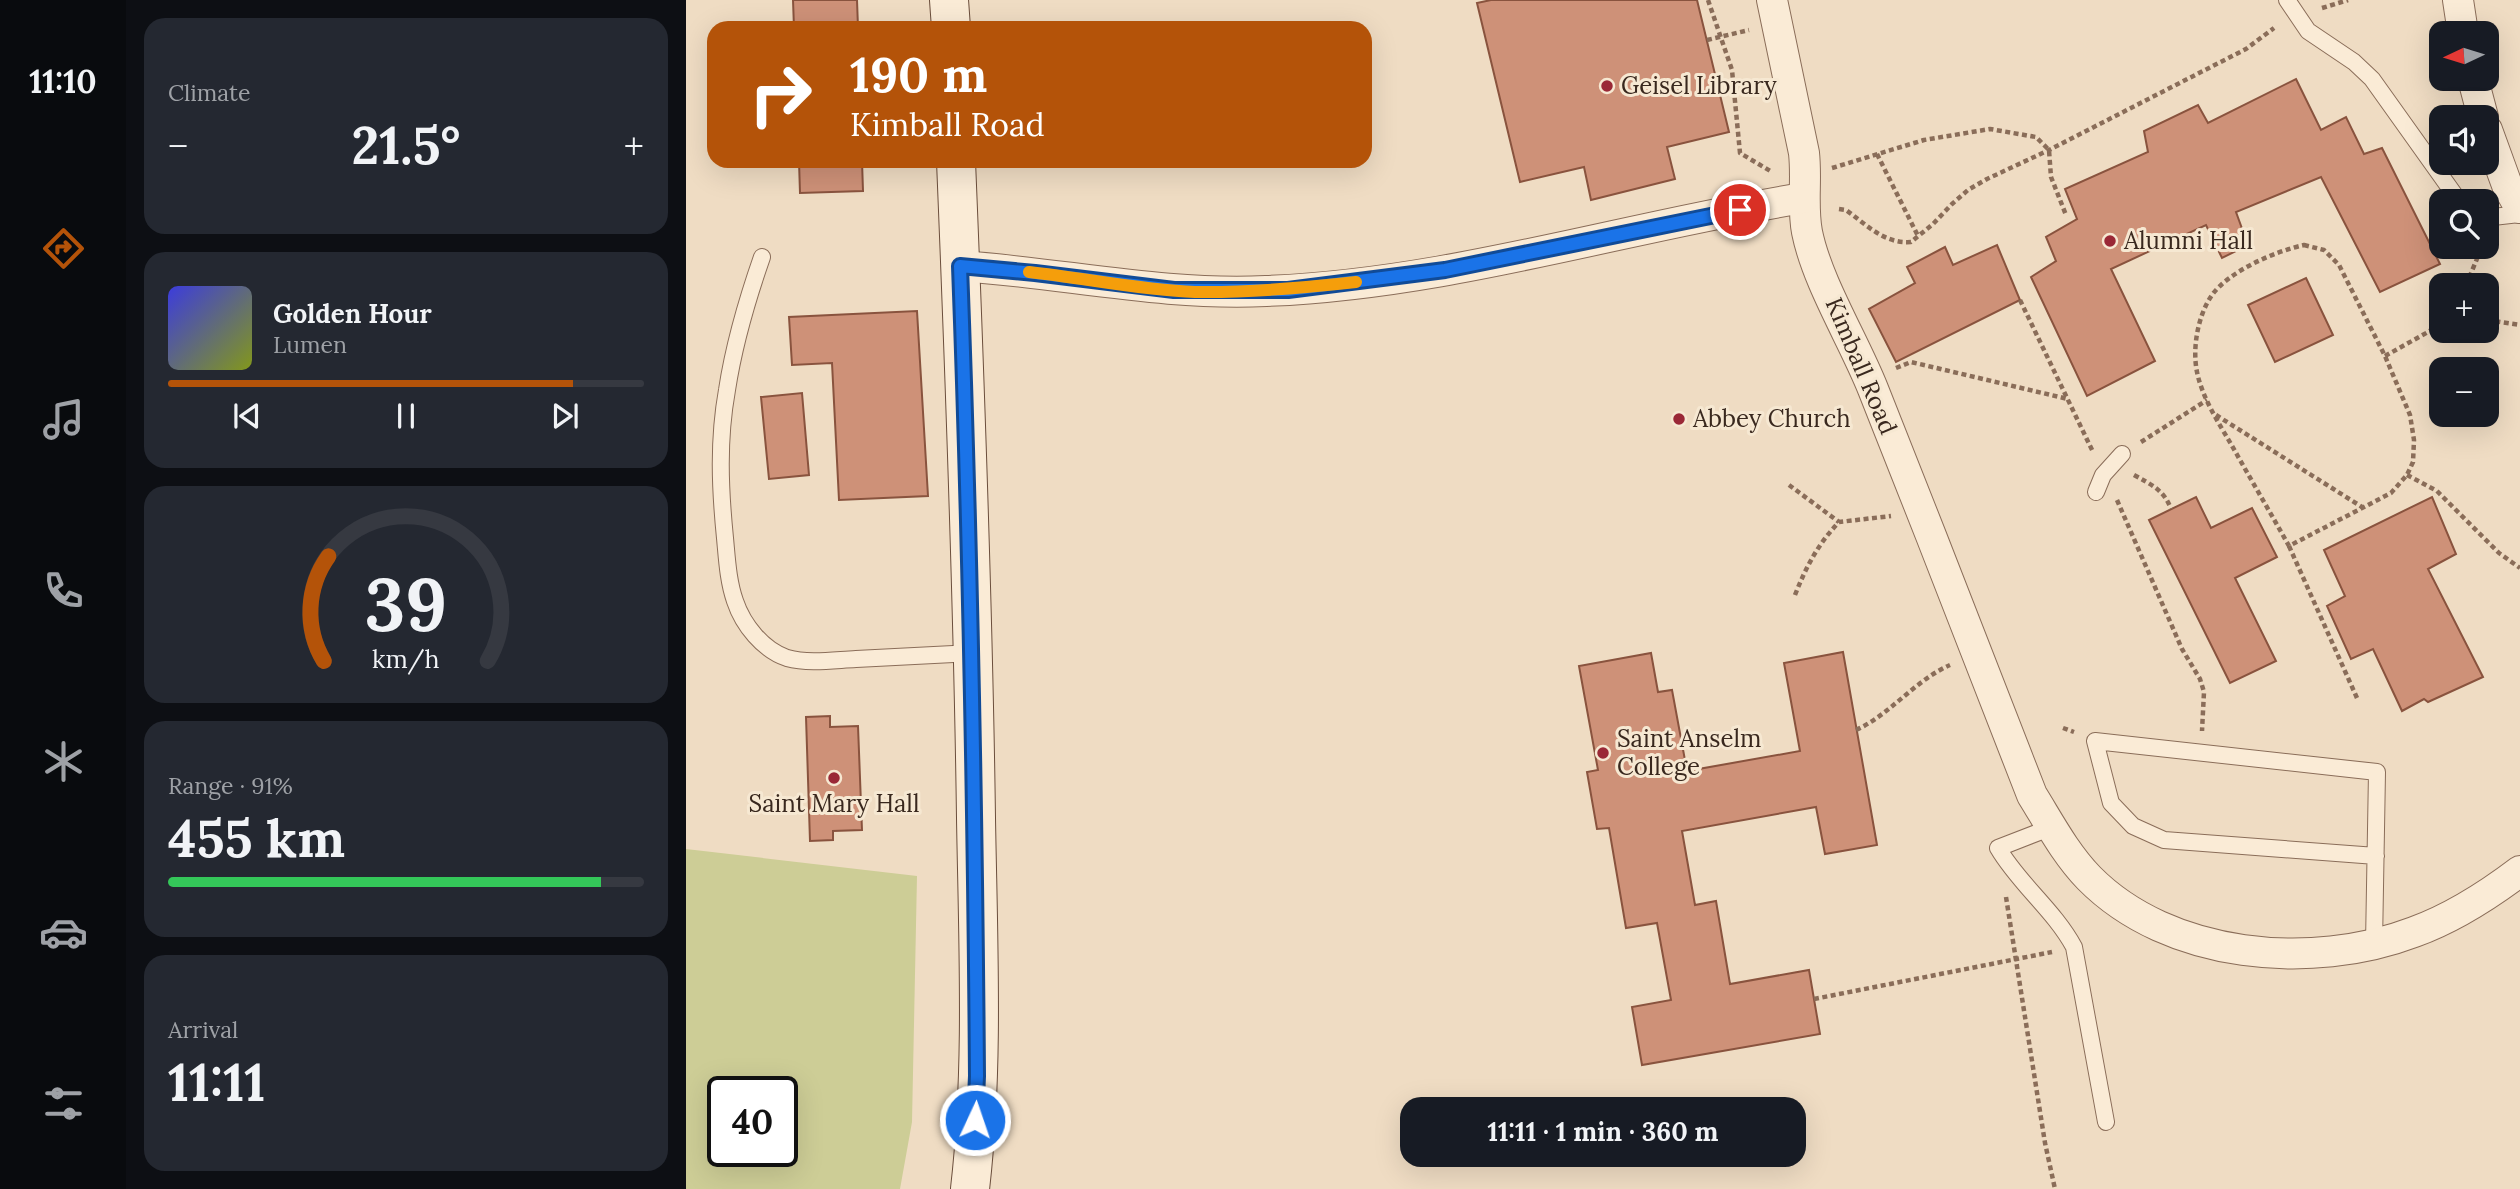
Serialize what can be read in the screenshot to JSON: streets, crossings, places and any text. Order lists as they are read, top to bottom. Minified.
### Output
{"streets":{"street":["Kimball Road"]},"places":["Geisel Library","Alumni Hall","Abbey Church","Saint Anselm College","Saint Mary Hall"],"north":"left","page":{"tabs":"11:10","tile":["Climate",["Range · 91%","455 km"],["Arrival","11:11"]],"map_buttons":["+","−"],"turn":["190 m","Kimball Road"],"heat":["−","21.5°","+"],"song":["Golden Hour","Lumen"],"limit":"40","trip":"11:11 · 1 min · 360 m","gauge":["39","km/h"]}}
